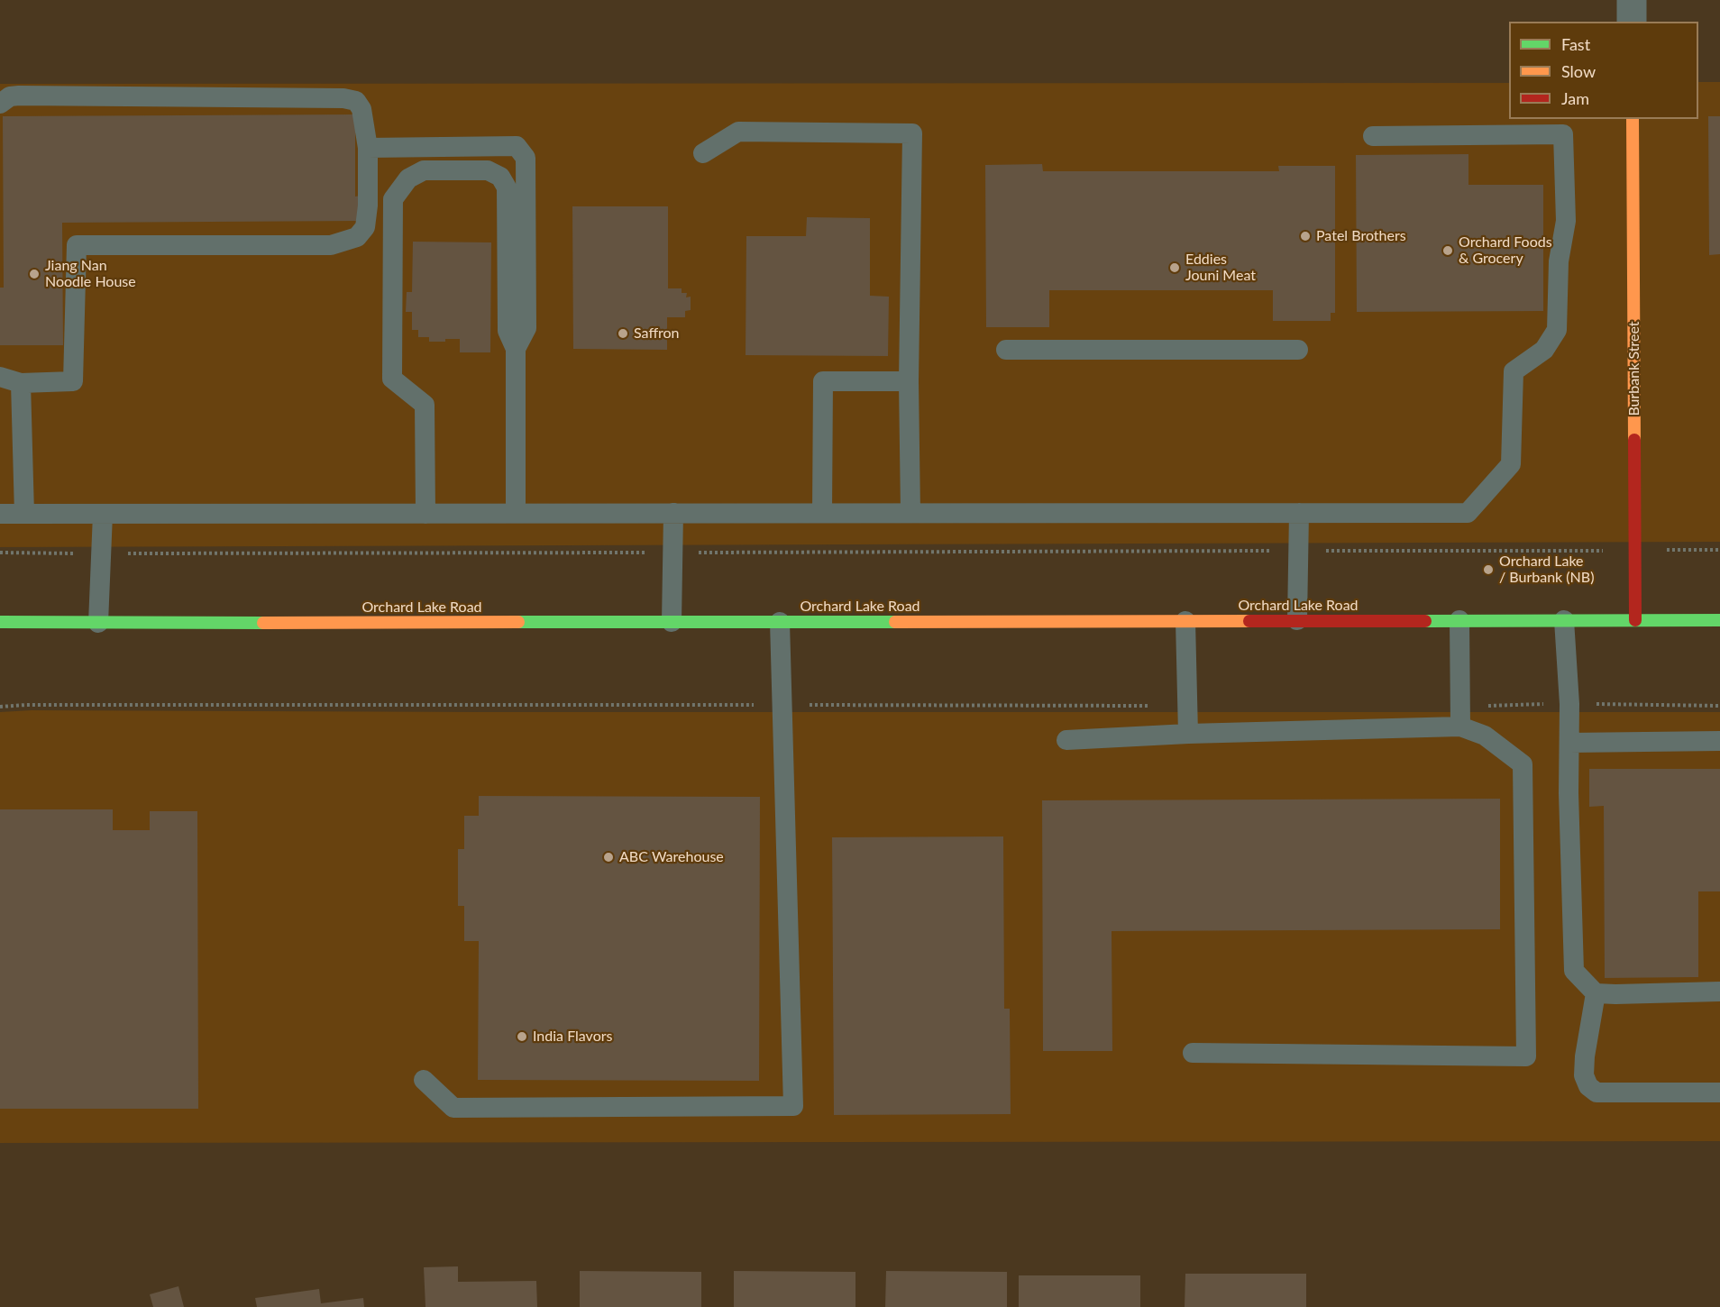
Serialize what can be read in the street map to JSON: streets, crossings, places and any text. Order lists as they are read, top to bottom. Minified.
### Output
{"streets":{"main road":["Burbank Street","Orchard Lake Road"]},"crossings":[["Burbank Street","Orchard Lake Road"]],"places":["Patel Brothers","Orchard Foods & Grocery","Eddies Jouni Meat","Jiang Nan Noodle House","Saffron","Orchard Lake / Burbank (NB)","ABC Warehouse","India Flavors"],"legend":["Fast","Slow","Jam"]}
